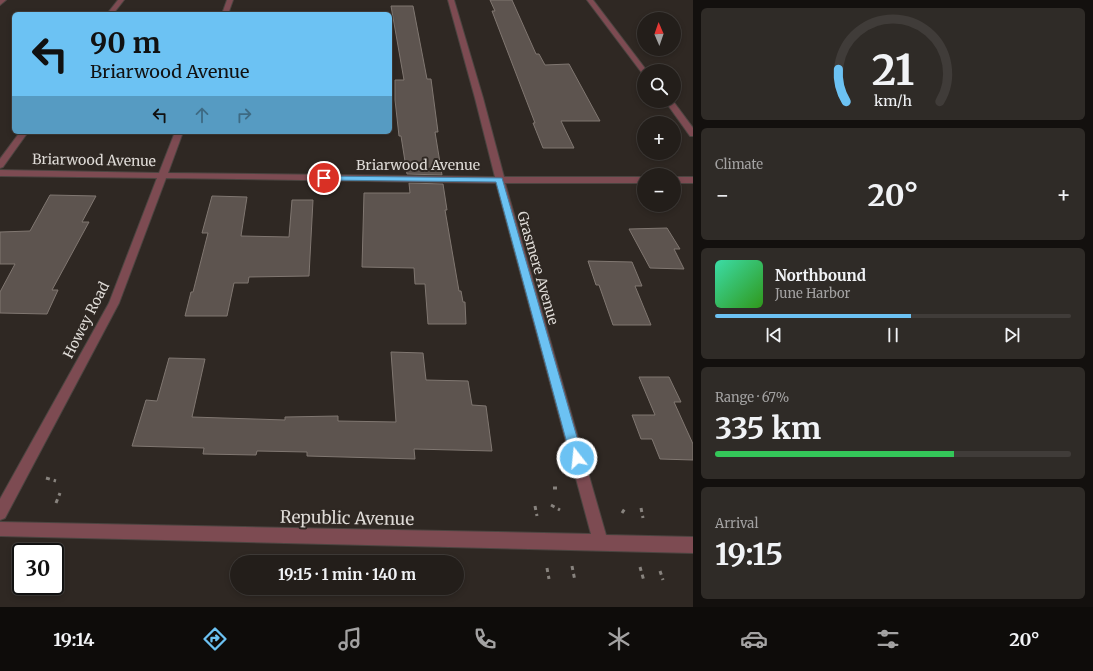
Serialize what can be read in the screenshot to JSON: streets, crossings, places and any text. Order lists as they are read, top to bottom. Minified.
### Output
{"streets":{"street":["Briarwood Avenue","Grasmere Avenue","Howey Road","Republic Avenue"]},"crossings":[["Briarwood Avenue","Grasmere Avenue"],["Briarwood Avenue","Howey Road"],["Grasmere Avenue","Republic Avenue"]],"north":"top","page":{"map_buttons":["+","−"],"turn":["90 m","Briarwood Avenue"],"tile":["Climate",["Range · 67%","335 km"],["Arrival","19:15"]],"heat":["−","20°","+"],"song":["Northbound","June Harbor"],"limit":"30","trip":"19:15 · 1 min · 140 m","tabs":["19:14","20°"],"gauge":["21","km/h"]}}
